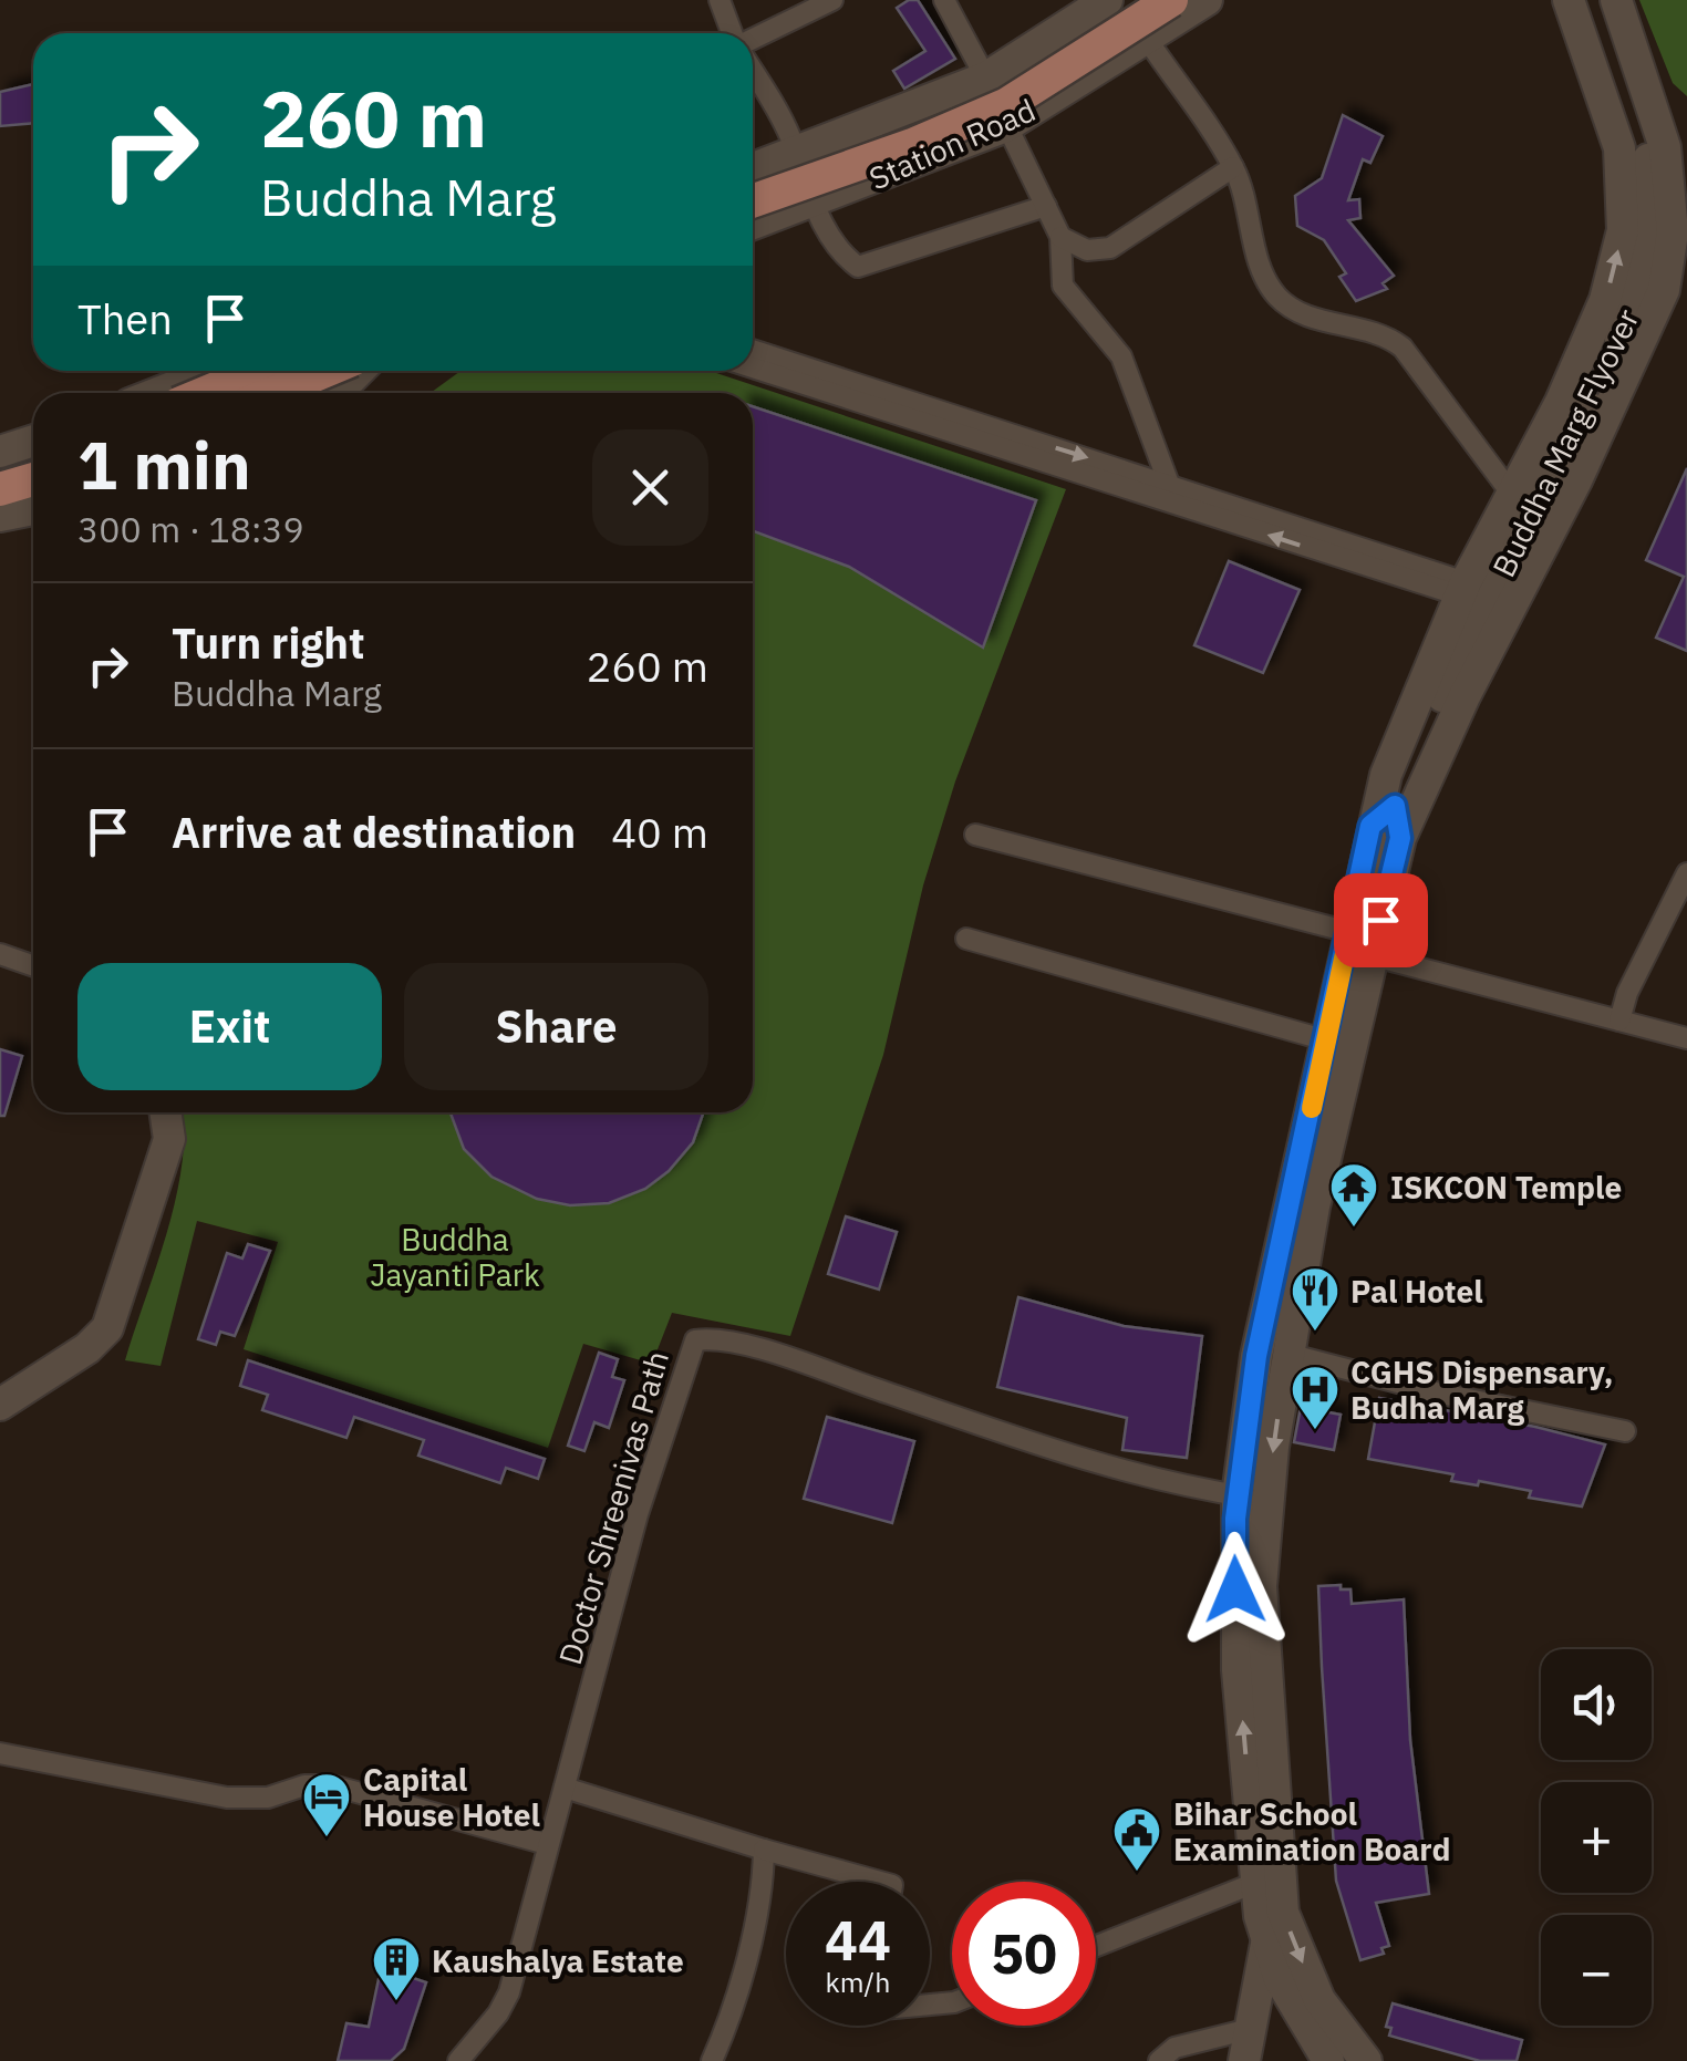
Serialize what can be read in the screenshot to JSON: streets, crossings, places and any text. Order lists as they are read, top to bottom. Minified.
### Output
{"streets":{"main road":["Station Road","Buddha Marg Flyover"],"street":["Doctor Shreenivas Path"]},"parks":["Buddha Jayanti Park"],"places":{"temple":["ISKCON Temple"],"restaurant":["Pal Hotel"],"hospital":["CGHS Dispensary, Budha Marg"],"hotel":["Capital House Hotel"],"public building":["Bihar School Examination Board"],"building":["Kaushalya Estate"]},"page":{"turn":["260 m","Buddha Marg"],"then":"Then","heading":["1 min","300 m · 18:39"],"list":[{"name":"Turn right","note":"Buddha Marg","value":"260 m"},{"name":"Arrive at destination","value":"40 m"}],"buttons":["Exit","Share"],"map_buttons":["+","−"],"speed":"44 km/h","limit":"50"}}
